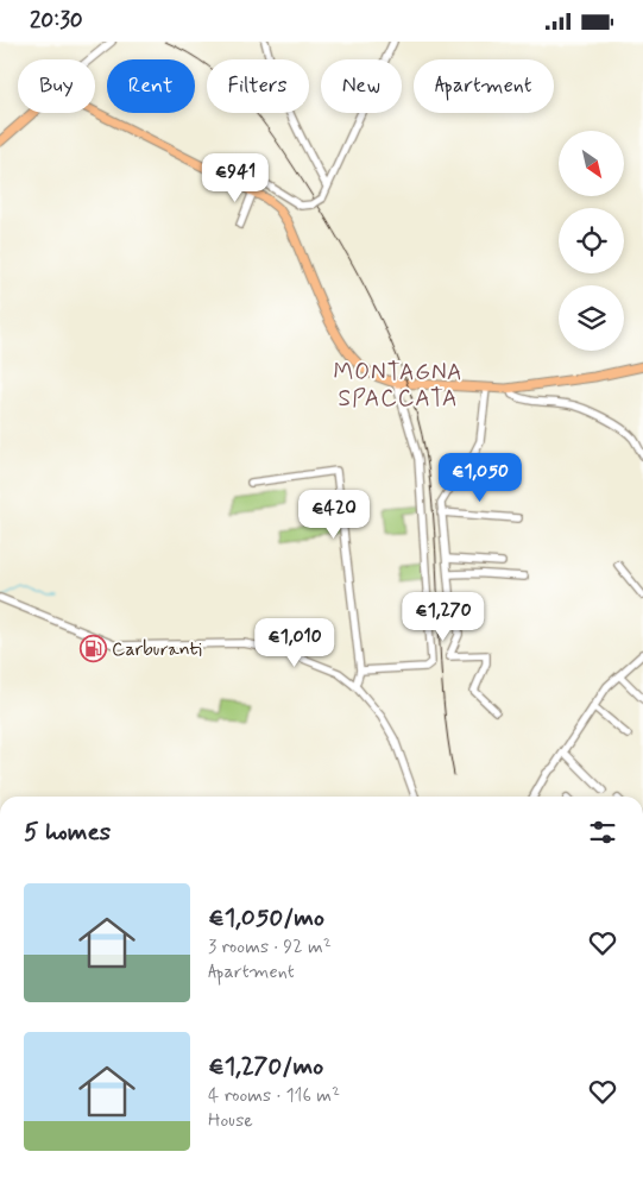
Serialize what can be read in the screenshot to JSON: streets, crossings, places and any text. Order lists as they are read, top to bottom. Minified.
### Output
{"districts":["MONTAGNA SPACCATA"],"places":{"fuel station":["Carburanti"]},"north":"bottom right","page":{"status":"20:30","chip":["Buy","Rent","Filters","New","Apartment"],"price":["€941","€1,050","€420","€1,270","€1,010"],"heading":"5 homes","list":[{"name":"€1,050/mo","note":"3 rooms · 92 m² · Apartment"},{"name":"€1,270/mo","note":"4 rooms · 116 m² · House"}]}}
